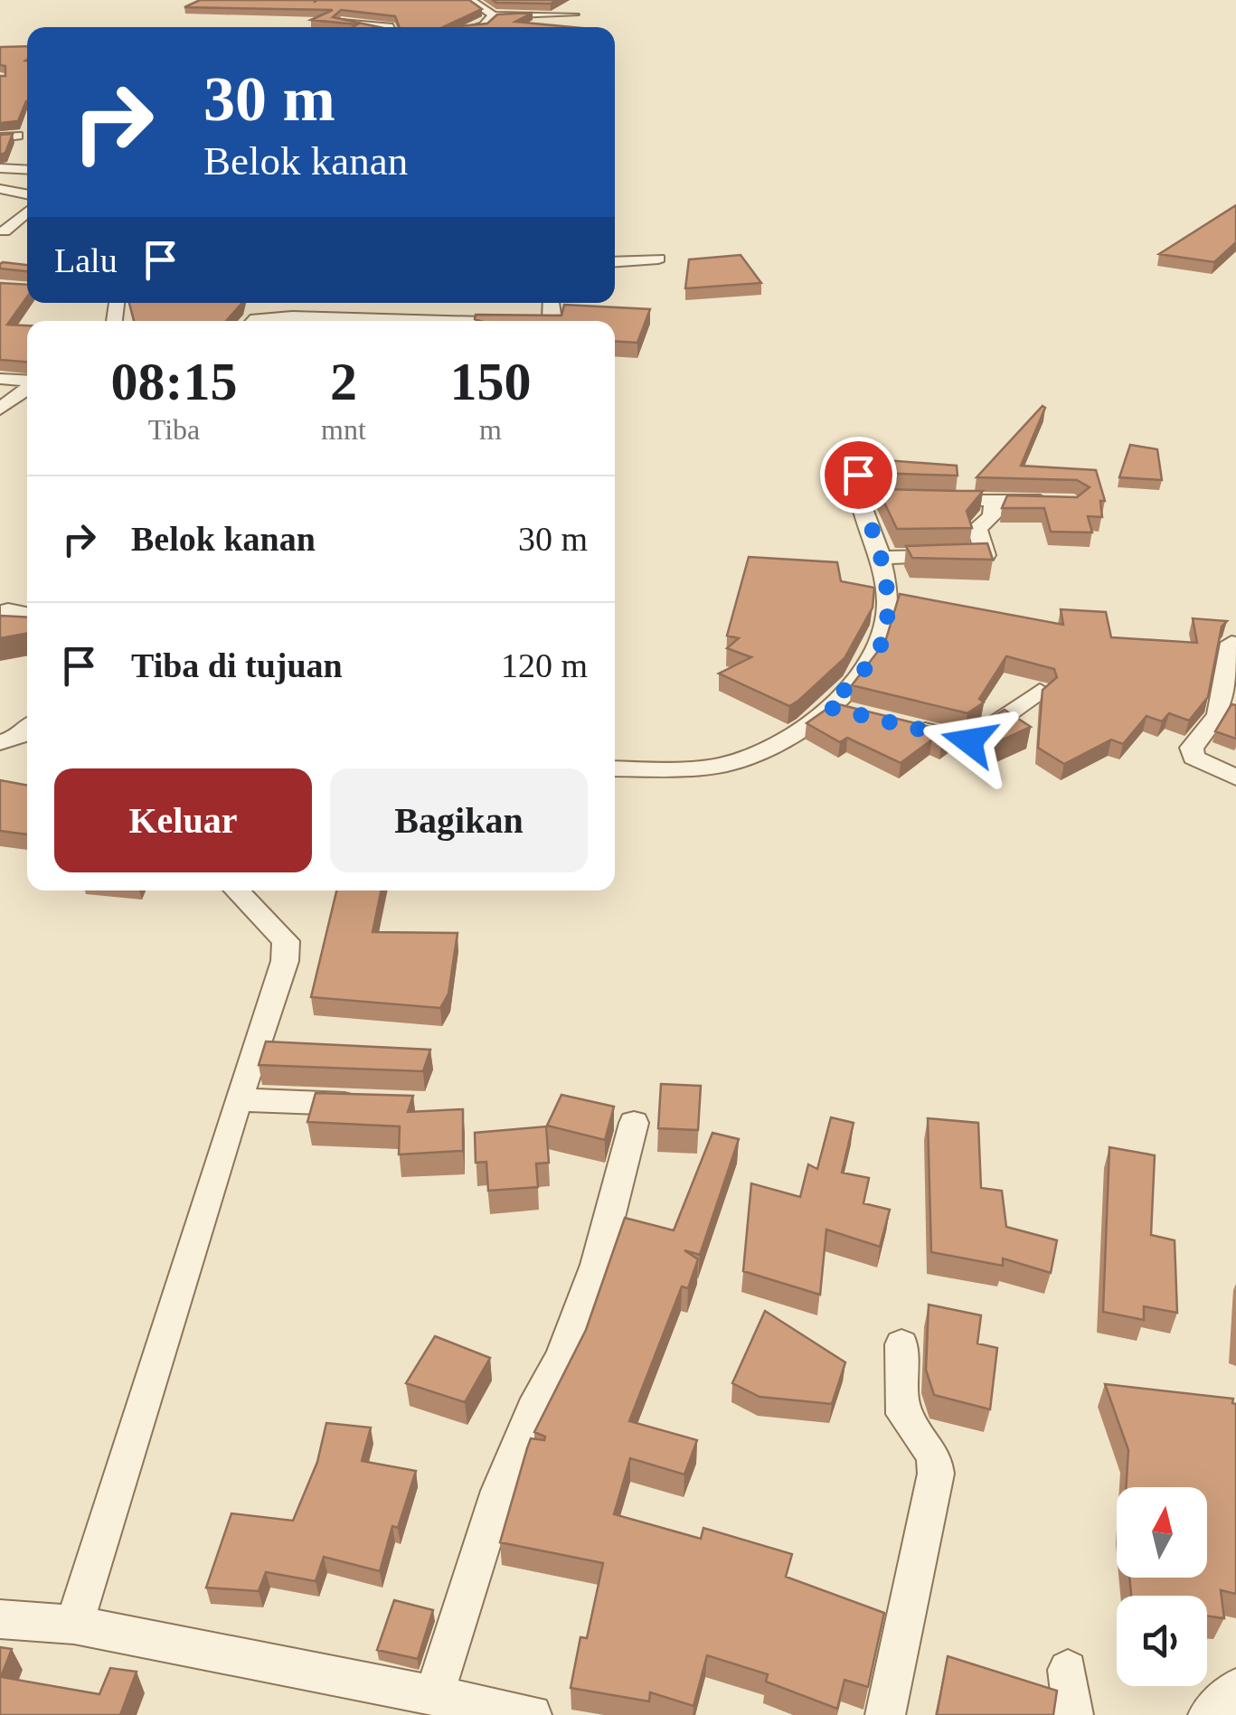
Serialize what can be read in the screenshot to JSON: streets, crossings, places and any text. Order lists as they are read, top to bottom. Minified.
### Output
{"north":"top","page":{"turn":["30 m","Belok kanan"],"then":"Lalu","eta":["08:15","Tiba","2","mnt","150","m"],"list":[{"name":"Belok kanan","value":"30 m"},{"name":"Tiba di tujuan","value":"120 m"}],"buttons":["Keluar","Bagikan"]}}
